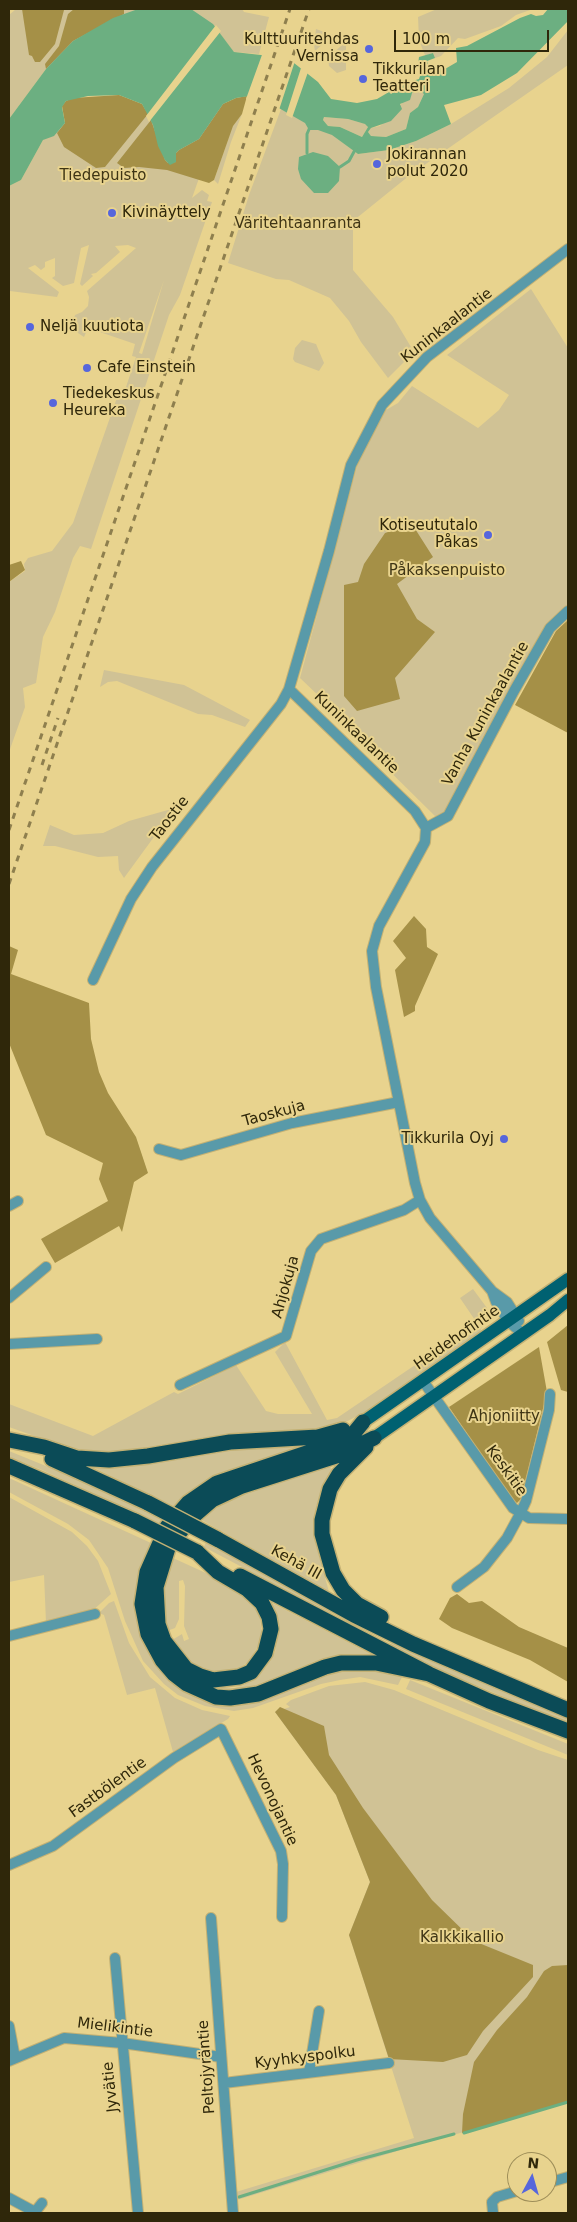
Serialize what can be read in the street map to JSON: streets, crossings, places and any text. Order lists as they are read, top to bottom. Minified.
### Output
{"streets":{"highway":["Kehä III"],"main road":["Heidehofintie"],"street":["Kuninkaalantie","Vanha Kuninkaalantie","Taostie","Taoskuja","Ahjokuja","Keskitie","Fastbölentie","Hevonojantie","Mielikintie","Kyyhkyspolku","Peltojyräntie","Jyvätie"]},"crossings":[["Kuninkaalantie","Vanha Kuninkaalantie"],["Kuninkaalantie","Taostie"],["Heidehofintie","Keskitie"],["Fastbölentie","Hevonojantie"],["Mielikintie","Peltojyräntie"],["Mielikintie","Jyvätie"],["Kyyhkyspolku","Peltojyräntie"]],"parks":["Tiedepuisto","Väritehtaanranta","Påkaksenpuisto","Ahjoniitty","Kalkkikallio"],"places":["Kulttuuritehdas Vernissa","Tikkurilan Teatteri","Jokirannan polut 2020","Kivinäyttely","Neljä kuutiota","Cafe Einstein","Tiedekeskus Heureka","Kotiseututalo Påkas","Tikkurila Oyj"],"scale_bar":"100 m","north":"top"}
